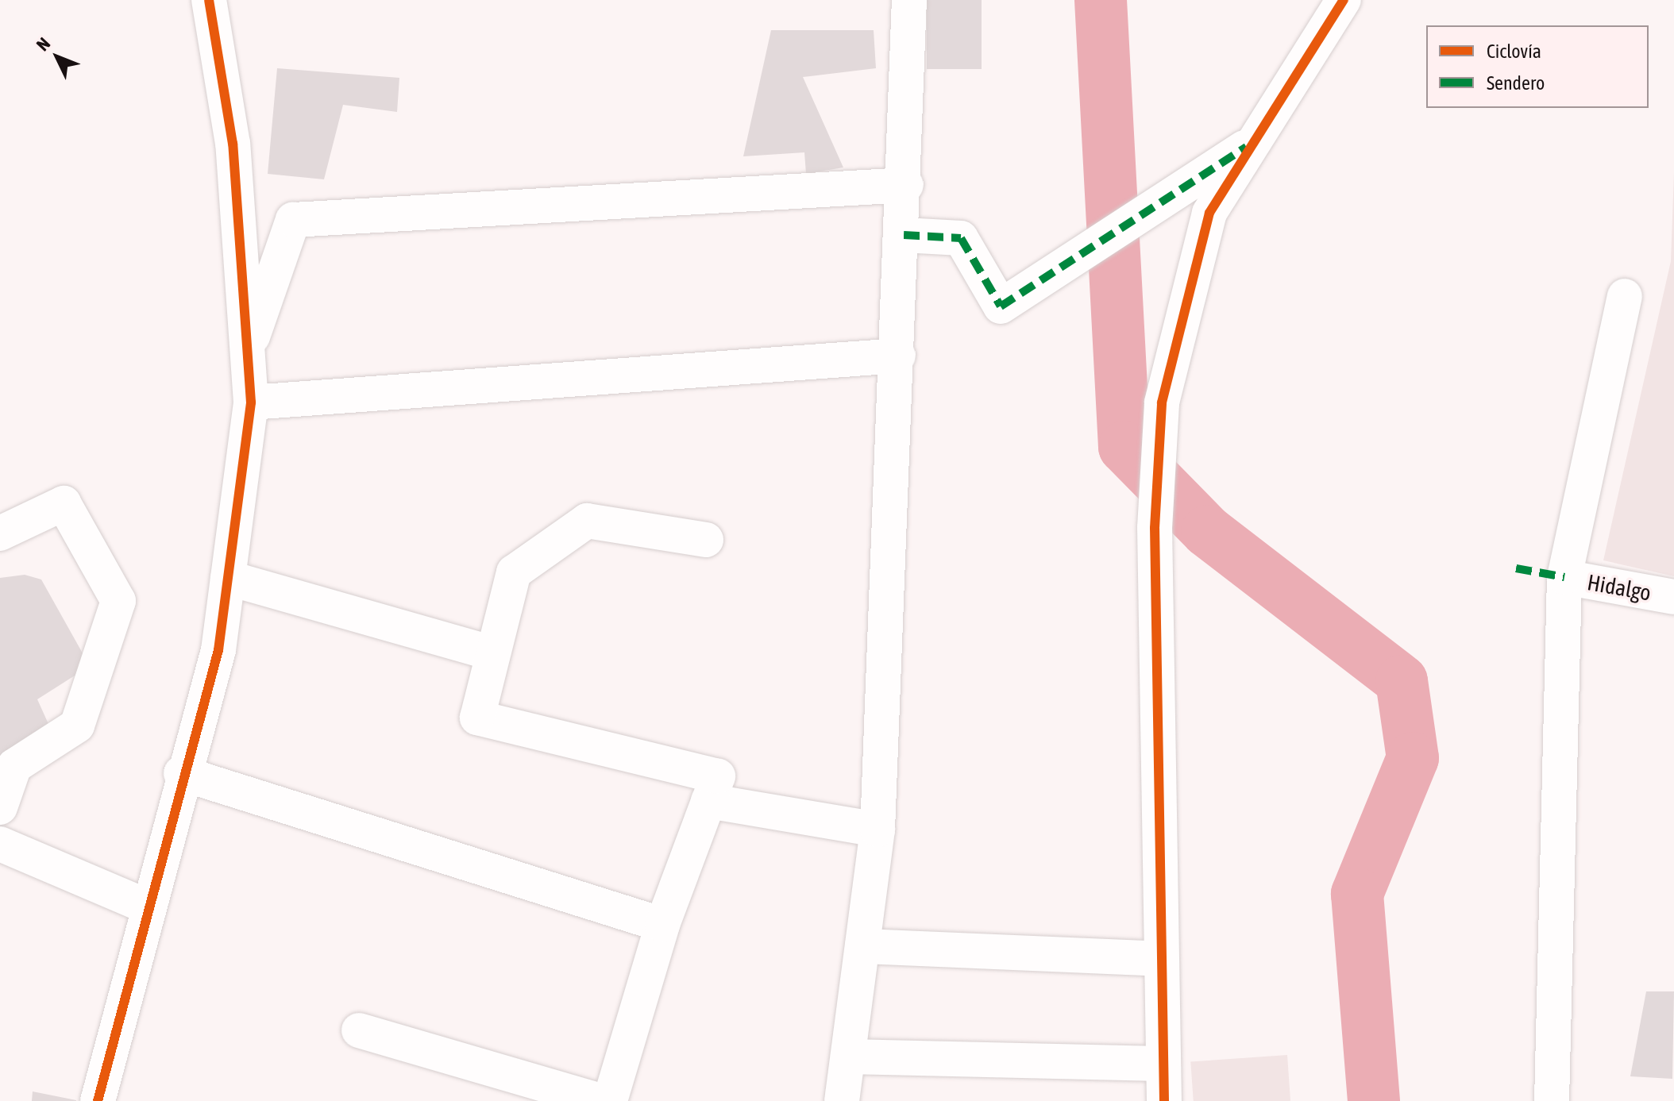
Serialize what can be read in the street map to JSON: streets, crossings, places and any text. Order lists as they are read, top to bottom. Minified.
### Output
{"streets":{"street":["Hidalgo"]},"legend":["Ciclovía","Sendero"],"north":"top left"}
